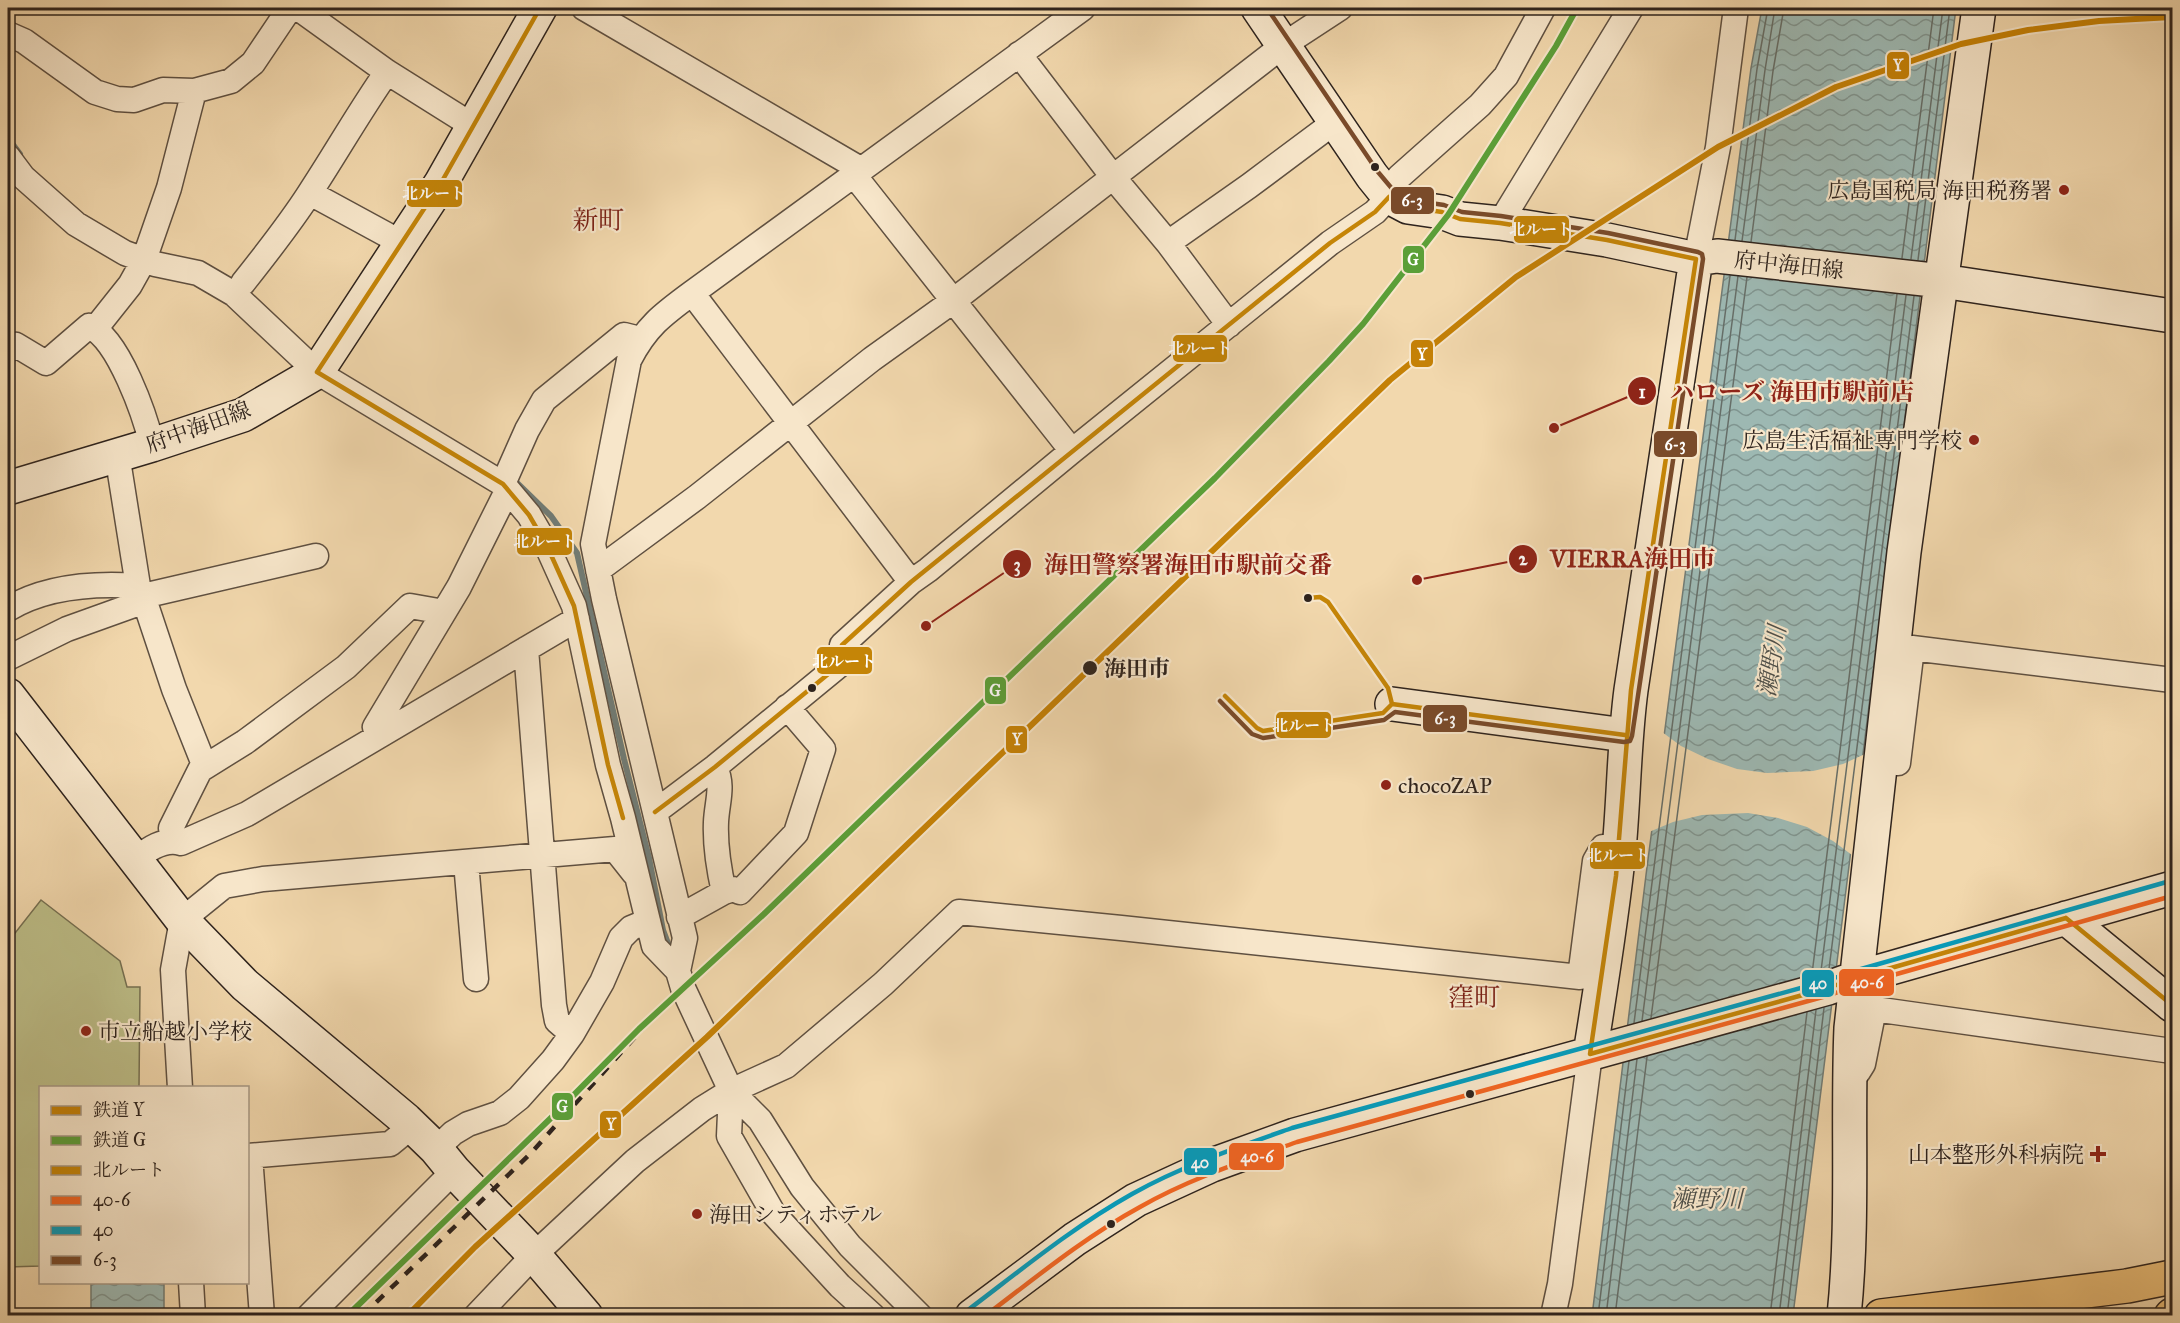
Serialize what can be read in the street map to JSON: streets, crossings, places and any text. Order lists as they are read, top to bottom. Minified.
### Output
{"streets":{"main road":["府中海田線"]},"districts":["新町","窪町"],"water":["瀬野川"],"places":{"other":["広島国税局 海田税務署","ハローズ 海田市駅前店","広島生活福祉専門学校","VIERRA海田市","海田警察署海田市駅前交番","海田市","chocoZAP","市立船越小学校","海田シティホテル"],"health":["山本整形外科病院"]},"lines":["rail line G","transit line 北ルート","transit line 6-3","rail line Y","transit line 40","transit line 40-6"],"legend":["鉄道 Y","鉄道 G","北ルート","40-6","40","6-3"]}
